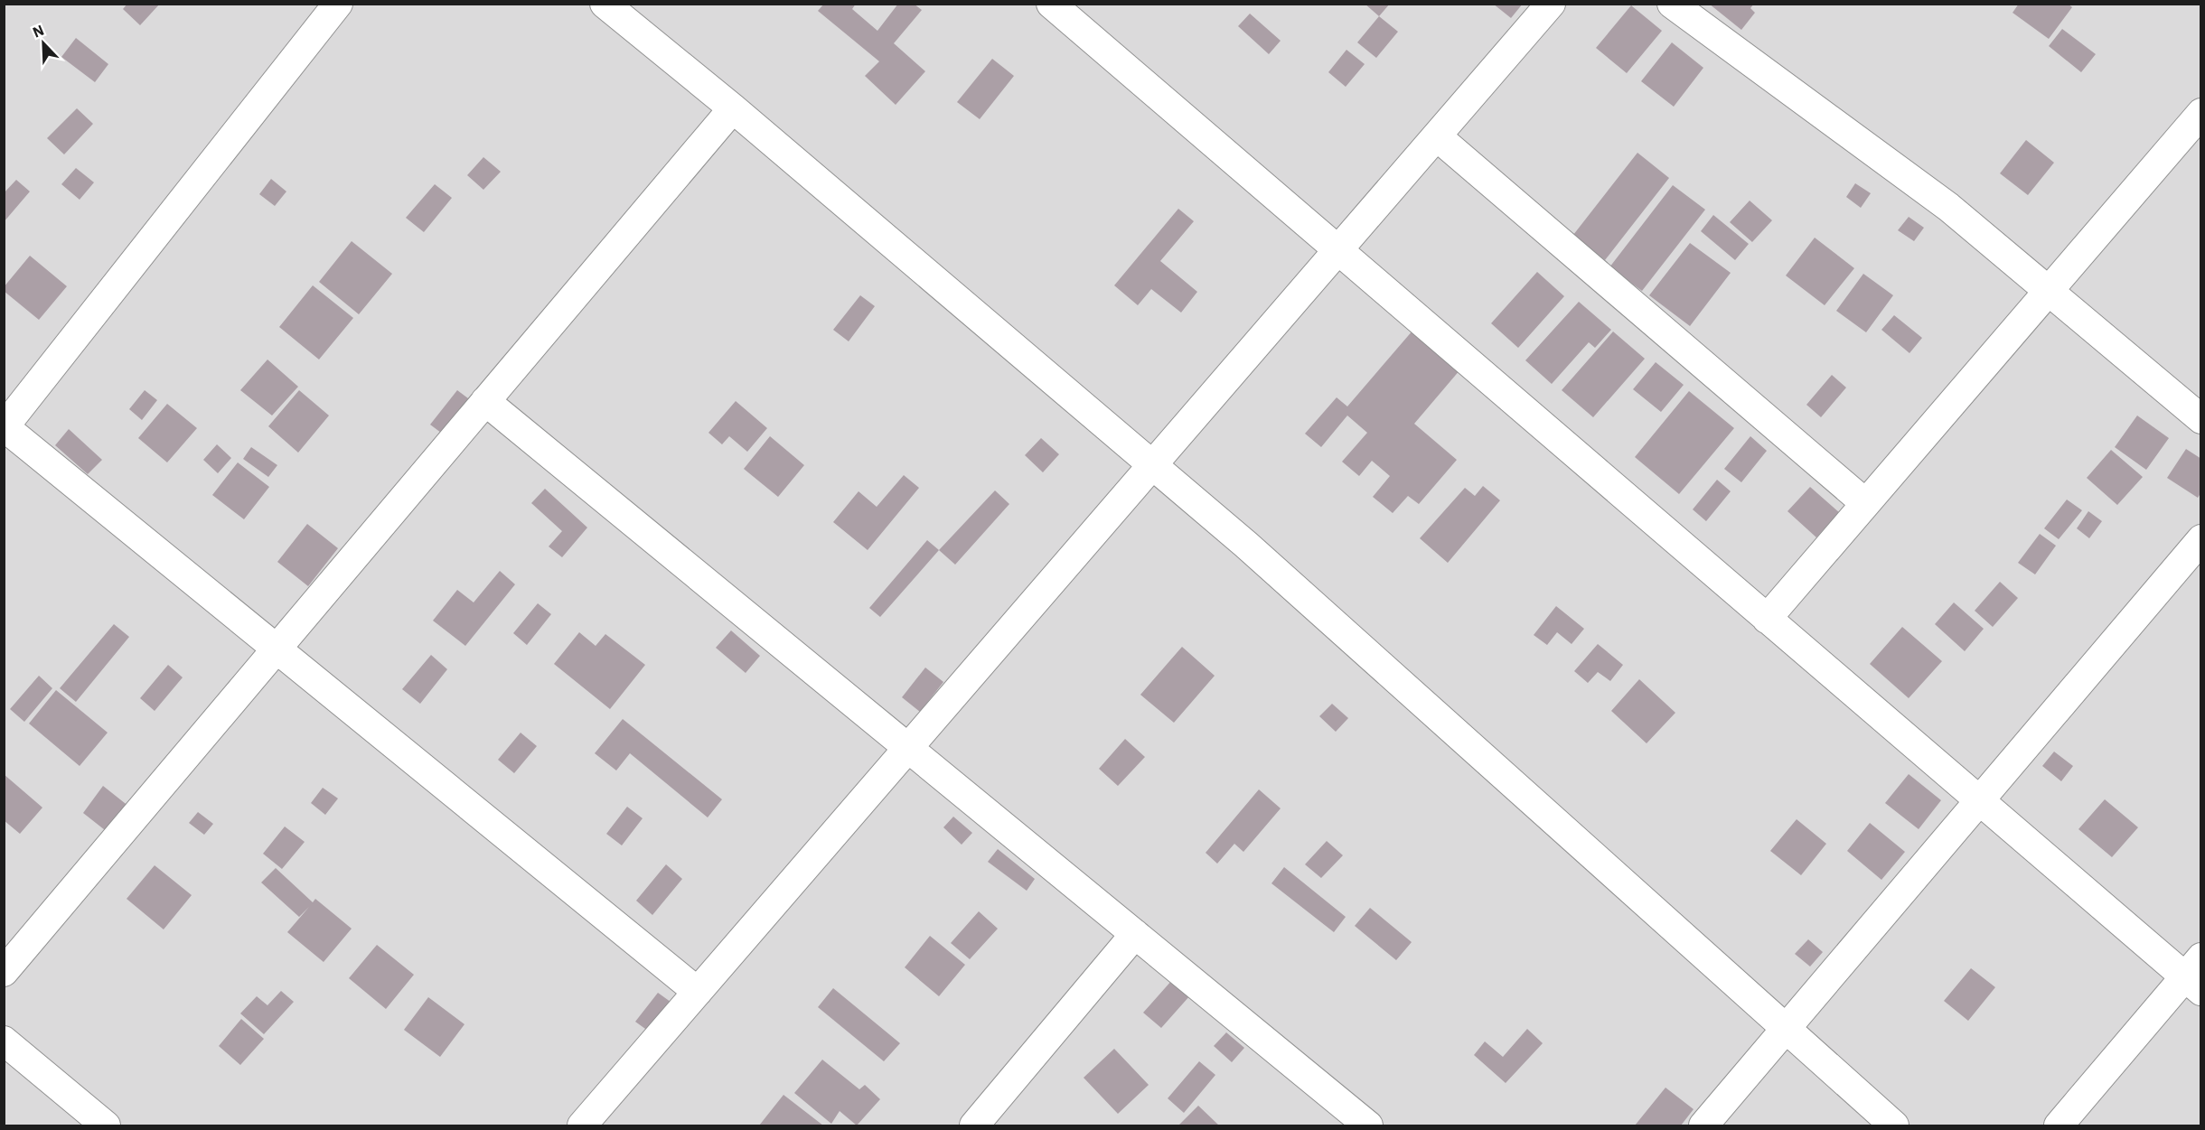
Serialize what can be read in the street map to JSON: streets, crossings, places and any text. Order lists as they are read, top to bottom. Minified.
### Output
{"north":"top left"}
